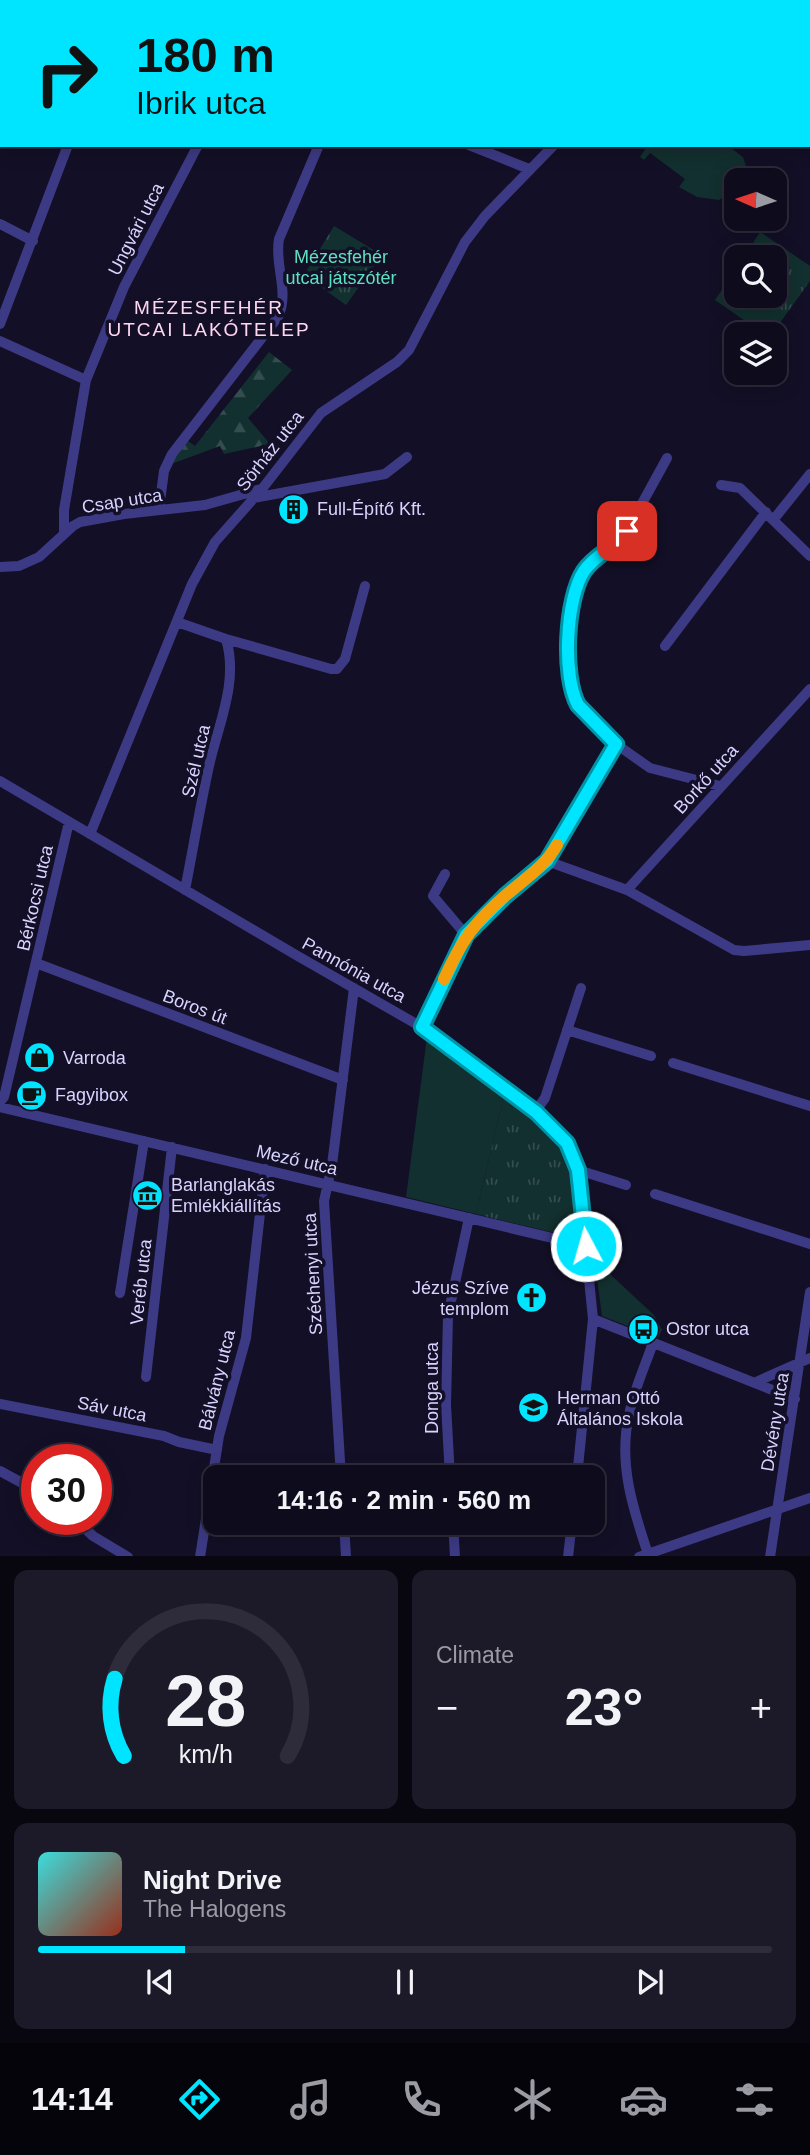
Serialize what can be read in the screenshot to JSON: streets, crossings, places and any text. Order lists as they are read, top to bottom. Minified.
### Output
{"streets":{"street":["Ungvári utca","Sörház utca","Csap utca","Szél utca","Borkő utca","Bérkocsi utca","Pannónia utca","Boros út","Mező utca","Széchenyi utca","Veréb utca","Bálvány utca","Donga utca","Sáv utca","Dévény utca"]},"crossings":[["Ungvári utca","Csap utca"],["Sörház utca","Csap utca"],["Sörház utca","Pannónia utca"],["Szél utca","Pannónia utca"],["Bérkocsi utca","Pannónia utca"],["Bérkocsi utca","Boros út"],["Bérkocsi utca","Mező utca"],["Pannónia utca","Mező utca"],["Pannónia utca","Széchenyi utca"],["Boros út","Széchenyi utca"],["Mező utca","Széchenyi utca"],["Mező utca","Veréb utca"],["Mező utca","Bálvány utca"],["Mező utca","Donga utca"],["Bálvány utca","Sáv utca"]],"districts":["MÉZESFEHÉR UTCAI LAKÓTELEP"],"parks":["Mézesfehér utcai játszótér"],"places":{"building":["Full-Építő Kft."],"shop":["Varroda"],"cafe":["Fagyibox"],"museum":["Barlanglakás Emlékkiállítás"],"church":["Jézus Szíve templom"],"bus stop":["Ostor utca"],"school or university":["Herman Ottó Általános Iskola"]},"north":"left","page":{"turn":["180 m","Ibrik utca"],"limit":"30","trip":"14:16 · 2 min · 560 m","tile":"Climate","heat":["−","23°","+"],"song":["Night Drive","The Halogens"],"tabs":"14:14","gauge":["28","km/h"]}}
